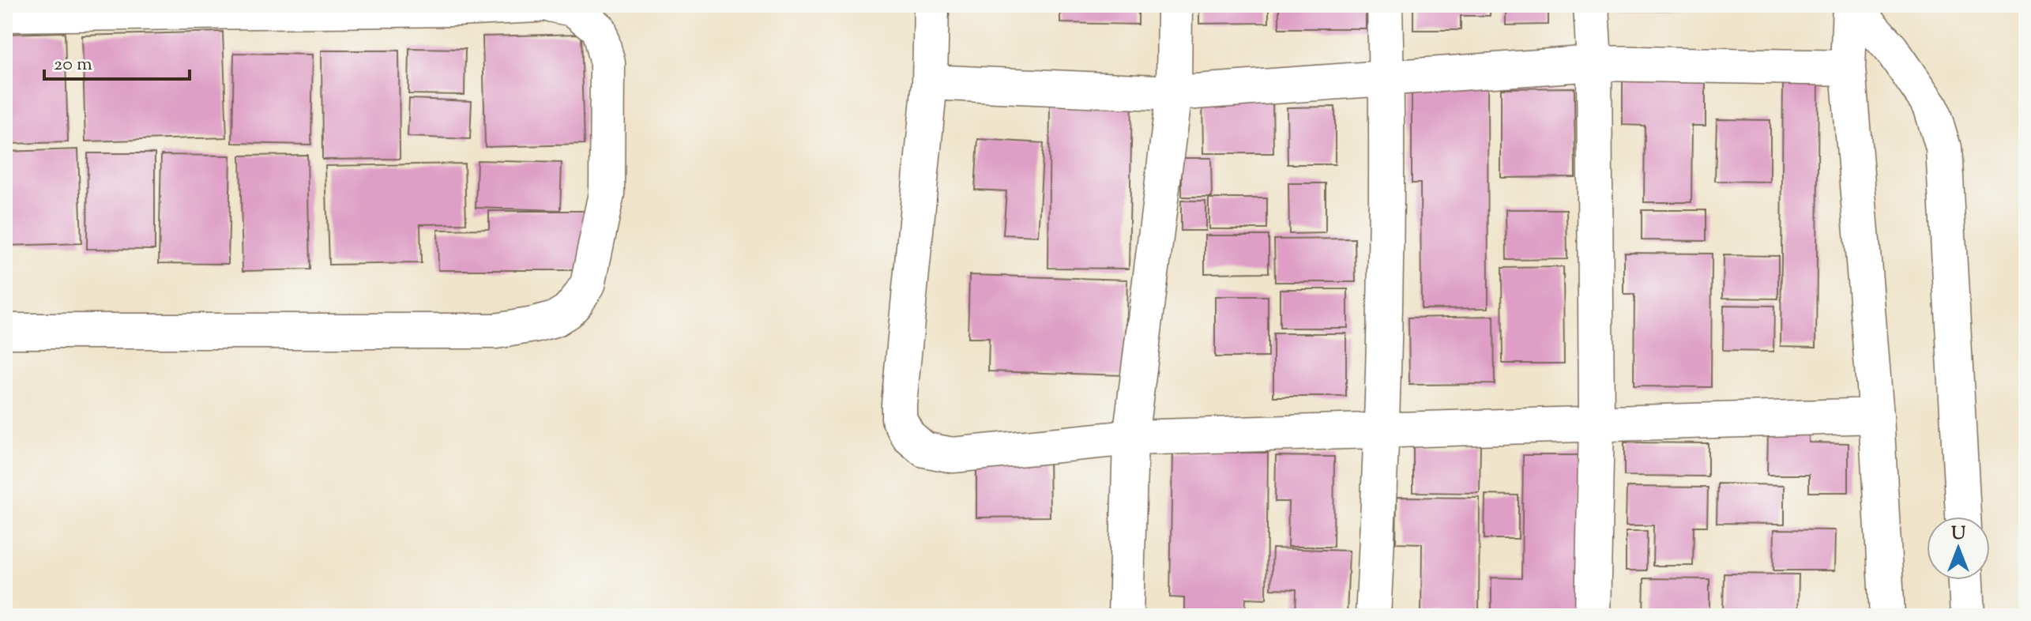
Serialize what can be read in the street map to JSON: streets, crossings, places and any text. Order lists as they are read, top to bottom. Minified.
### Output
{"scale_bar":"20 m","north":"top"}
